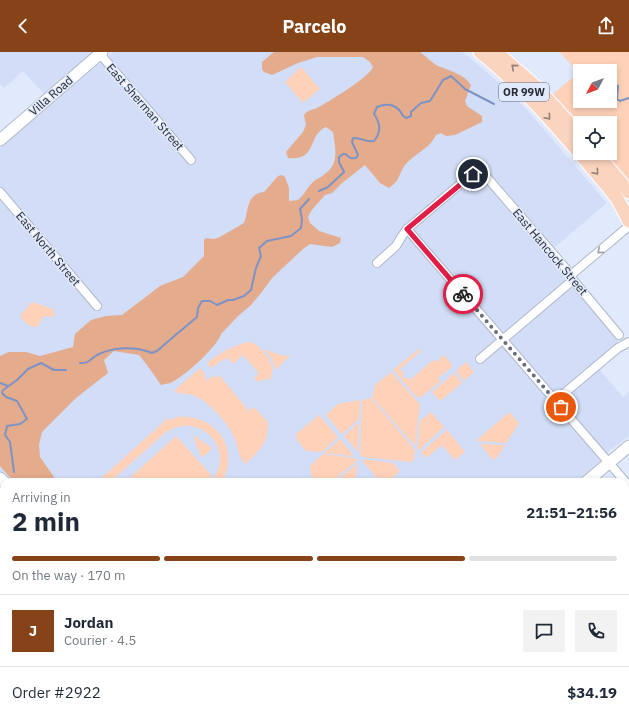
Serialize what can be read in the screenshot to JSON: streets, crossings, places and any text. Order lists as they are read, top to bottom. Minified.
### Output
{"streets":{"main road":["OR 99W","Villa Road"],"street":["East Sherman Street","East North Street","East Hancock Street"]},"crossings":[["Villa Road","East Sherman Street"]],"north":"bottom left","page":{"header":"Parcelo","heading":["2 min","Arriving in","21:51–21:56"],"panel":["Jordan","Courier · 4.5","Order #2922","$34.19"],"bar":"On the way · 170 m","round":"J"}}
